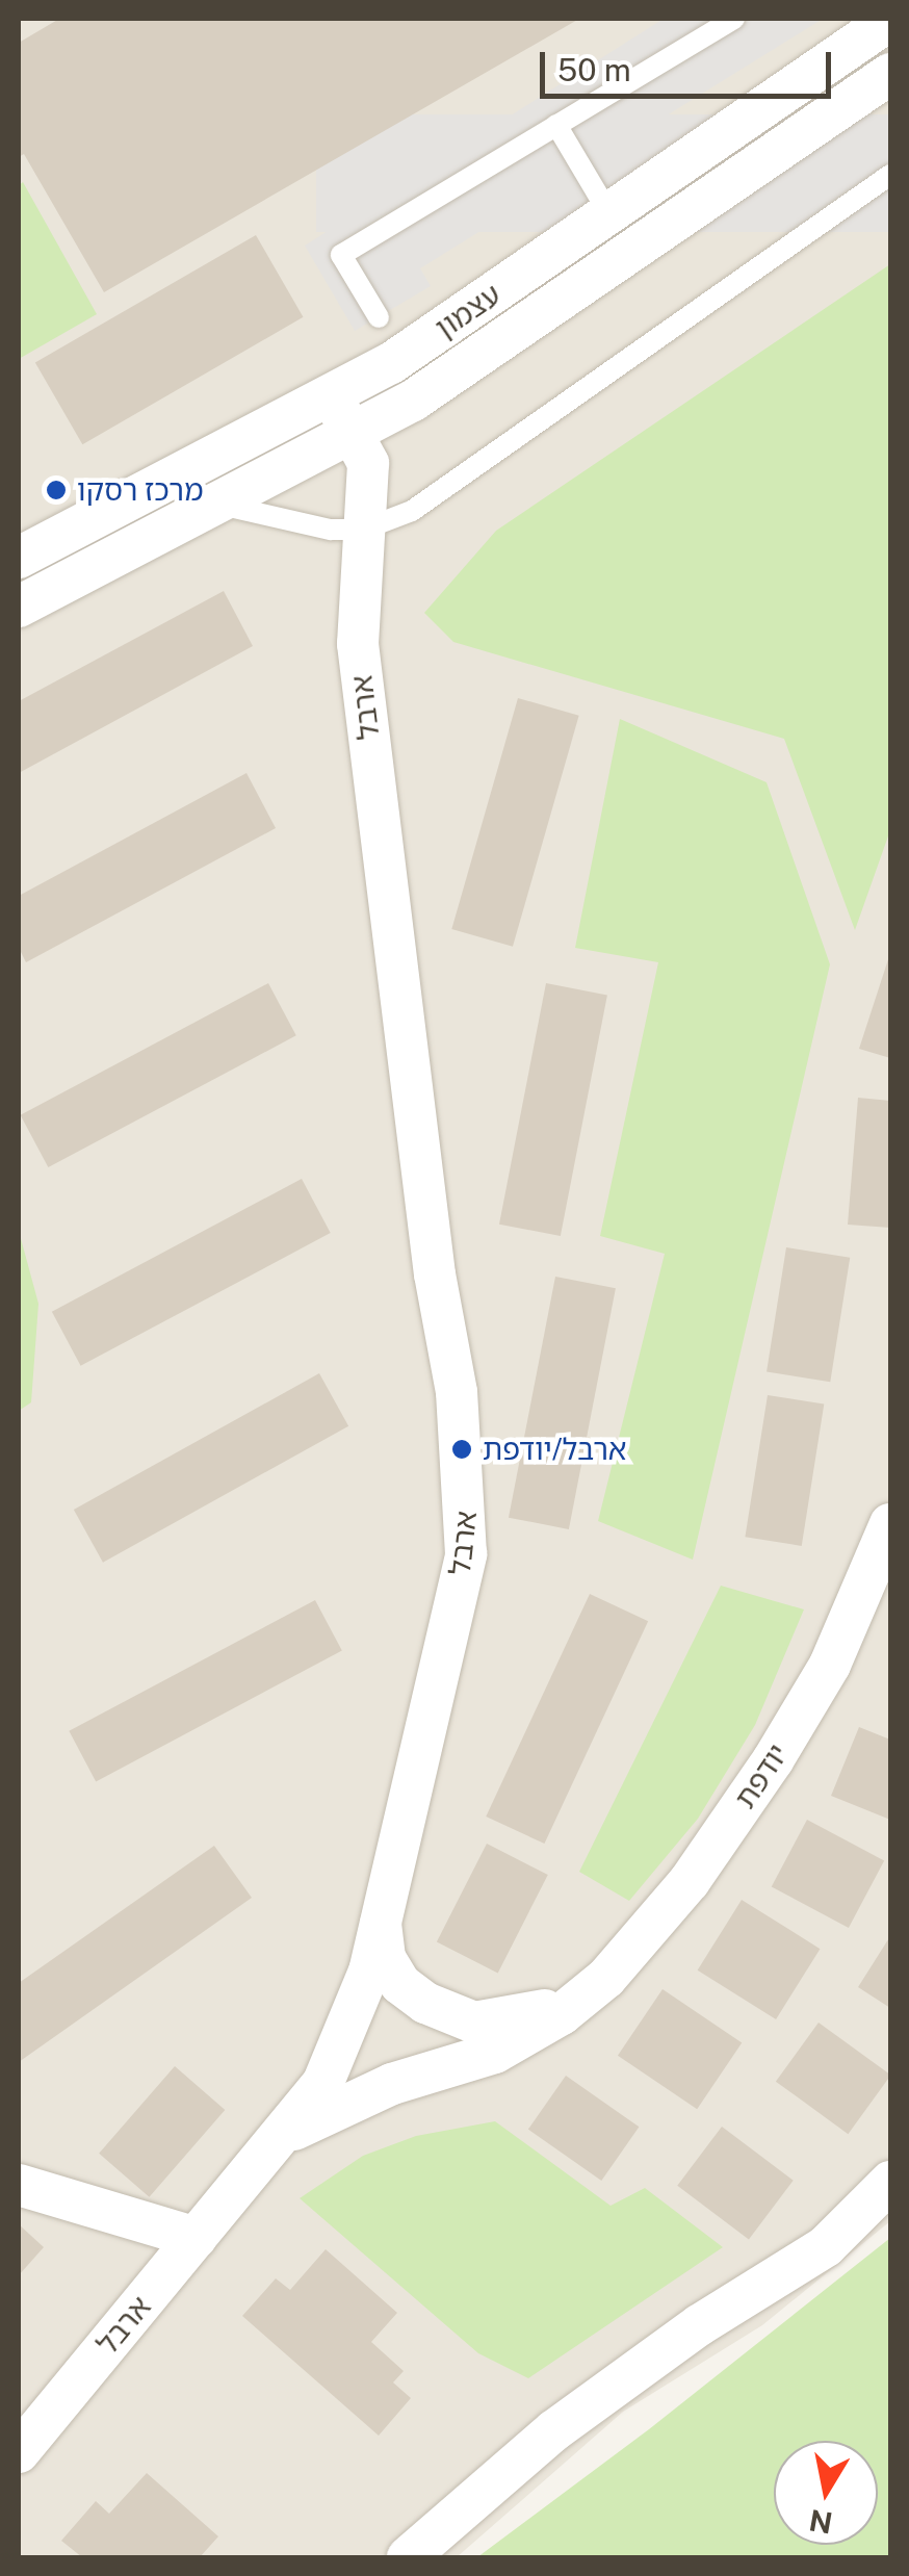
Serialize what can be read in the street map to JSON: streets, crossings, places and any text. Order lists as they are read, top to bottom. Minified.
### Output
{"streets":{"street":["עצמון","ארבל","יודפת"]},"crossings":[["עצמון","ארבל"],["ארבל","יודפת"]],"places":["מרכז רסקו","ארבל/יודפת"],"scale_bar":"50 m","north":"bottom"}
